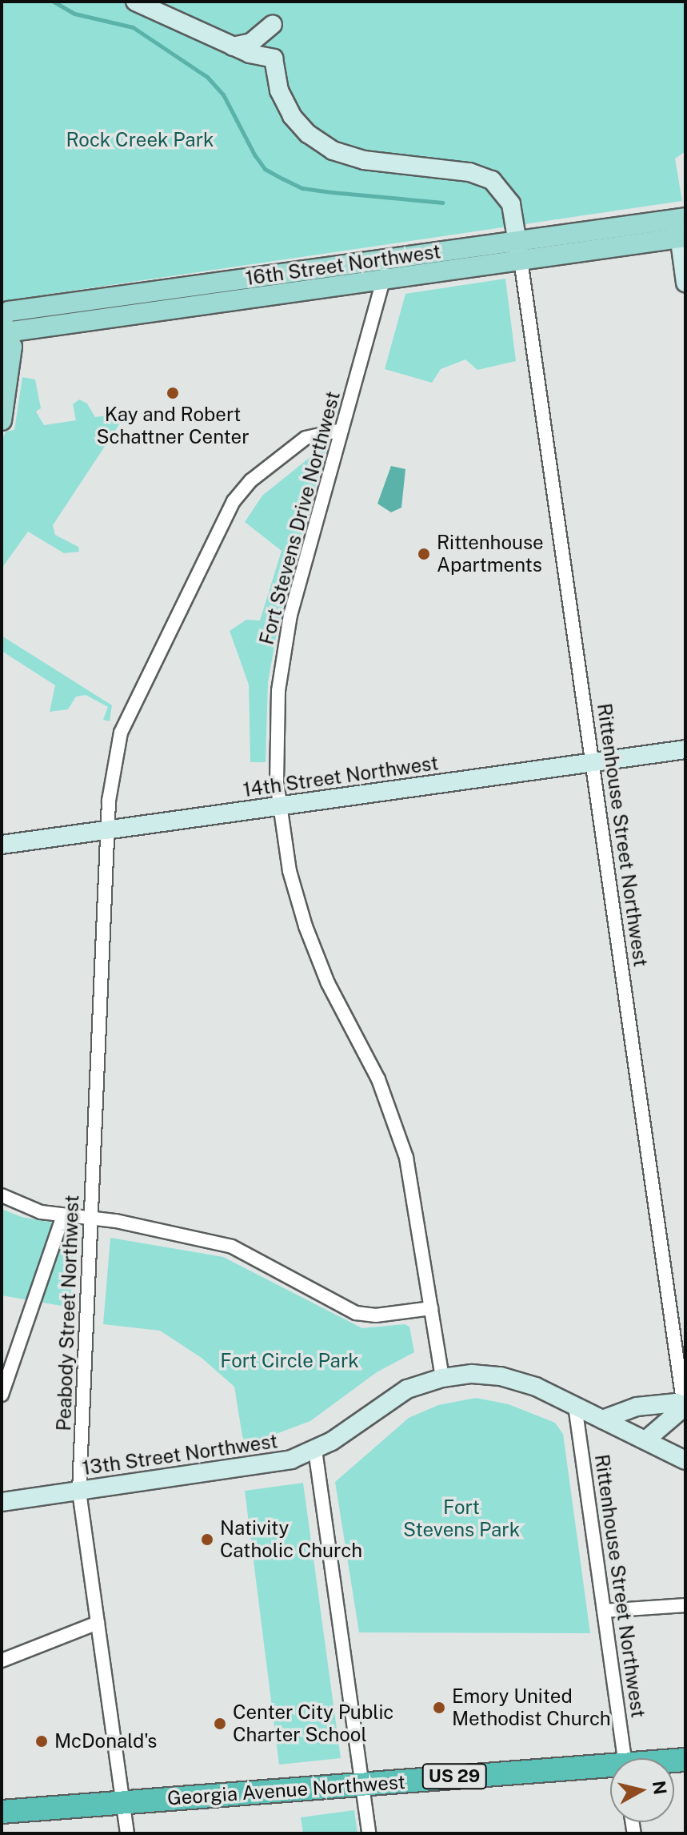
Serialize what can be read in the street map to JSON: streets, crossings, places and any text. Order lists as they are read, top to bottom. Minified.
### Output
{"streets":{"highway":["US 29","Georgia Avenue Northwest"],"main road":["16th Street Northwest"],"street":["Fort Stevens Drive Northwest","14th Street Northwest","Rittenhouse Street Northwest","Peabody Street Northwest","13th Street Northwest"]},"crossings":[["16th Street Northwest","Fort Stevens Drive Northwest"],["16th Street Northwest","Rittenhouse Street Northwest"],["Fort Stevens Drive Northwest","14th Street Northwest"],["Fort Stevens Drive Northwest","Peabody Street Northwest"],["Fort Stevens Drive Northwest","13th Street Northwest"],["14th Street Northwest","Rittenhouse Street Northwest"],["14th Street Northwest","Peabody Street Northwest"],["Rittenhouse Street Northwest","13th Street Northwest"],["Peabody Street Northwest","13th Street Northwest"],["Peabody Street Northwest","Georgia Avenue Northwest"]],"parks":["Rock Creek Park","Fort Circle Park","Fort Stevens Park"],"places":["Kay and Robert Schattner Center","Rittenhouse Apartments","Nativity Catholic Church","Emory United Methodist Church","Center City Public Charter School","McDonald's"],"north":"right"}
